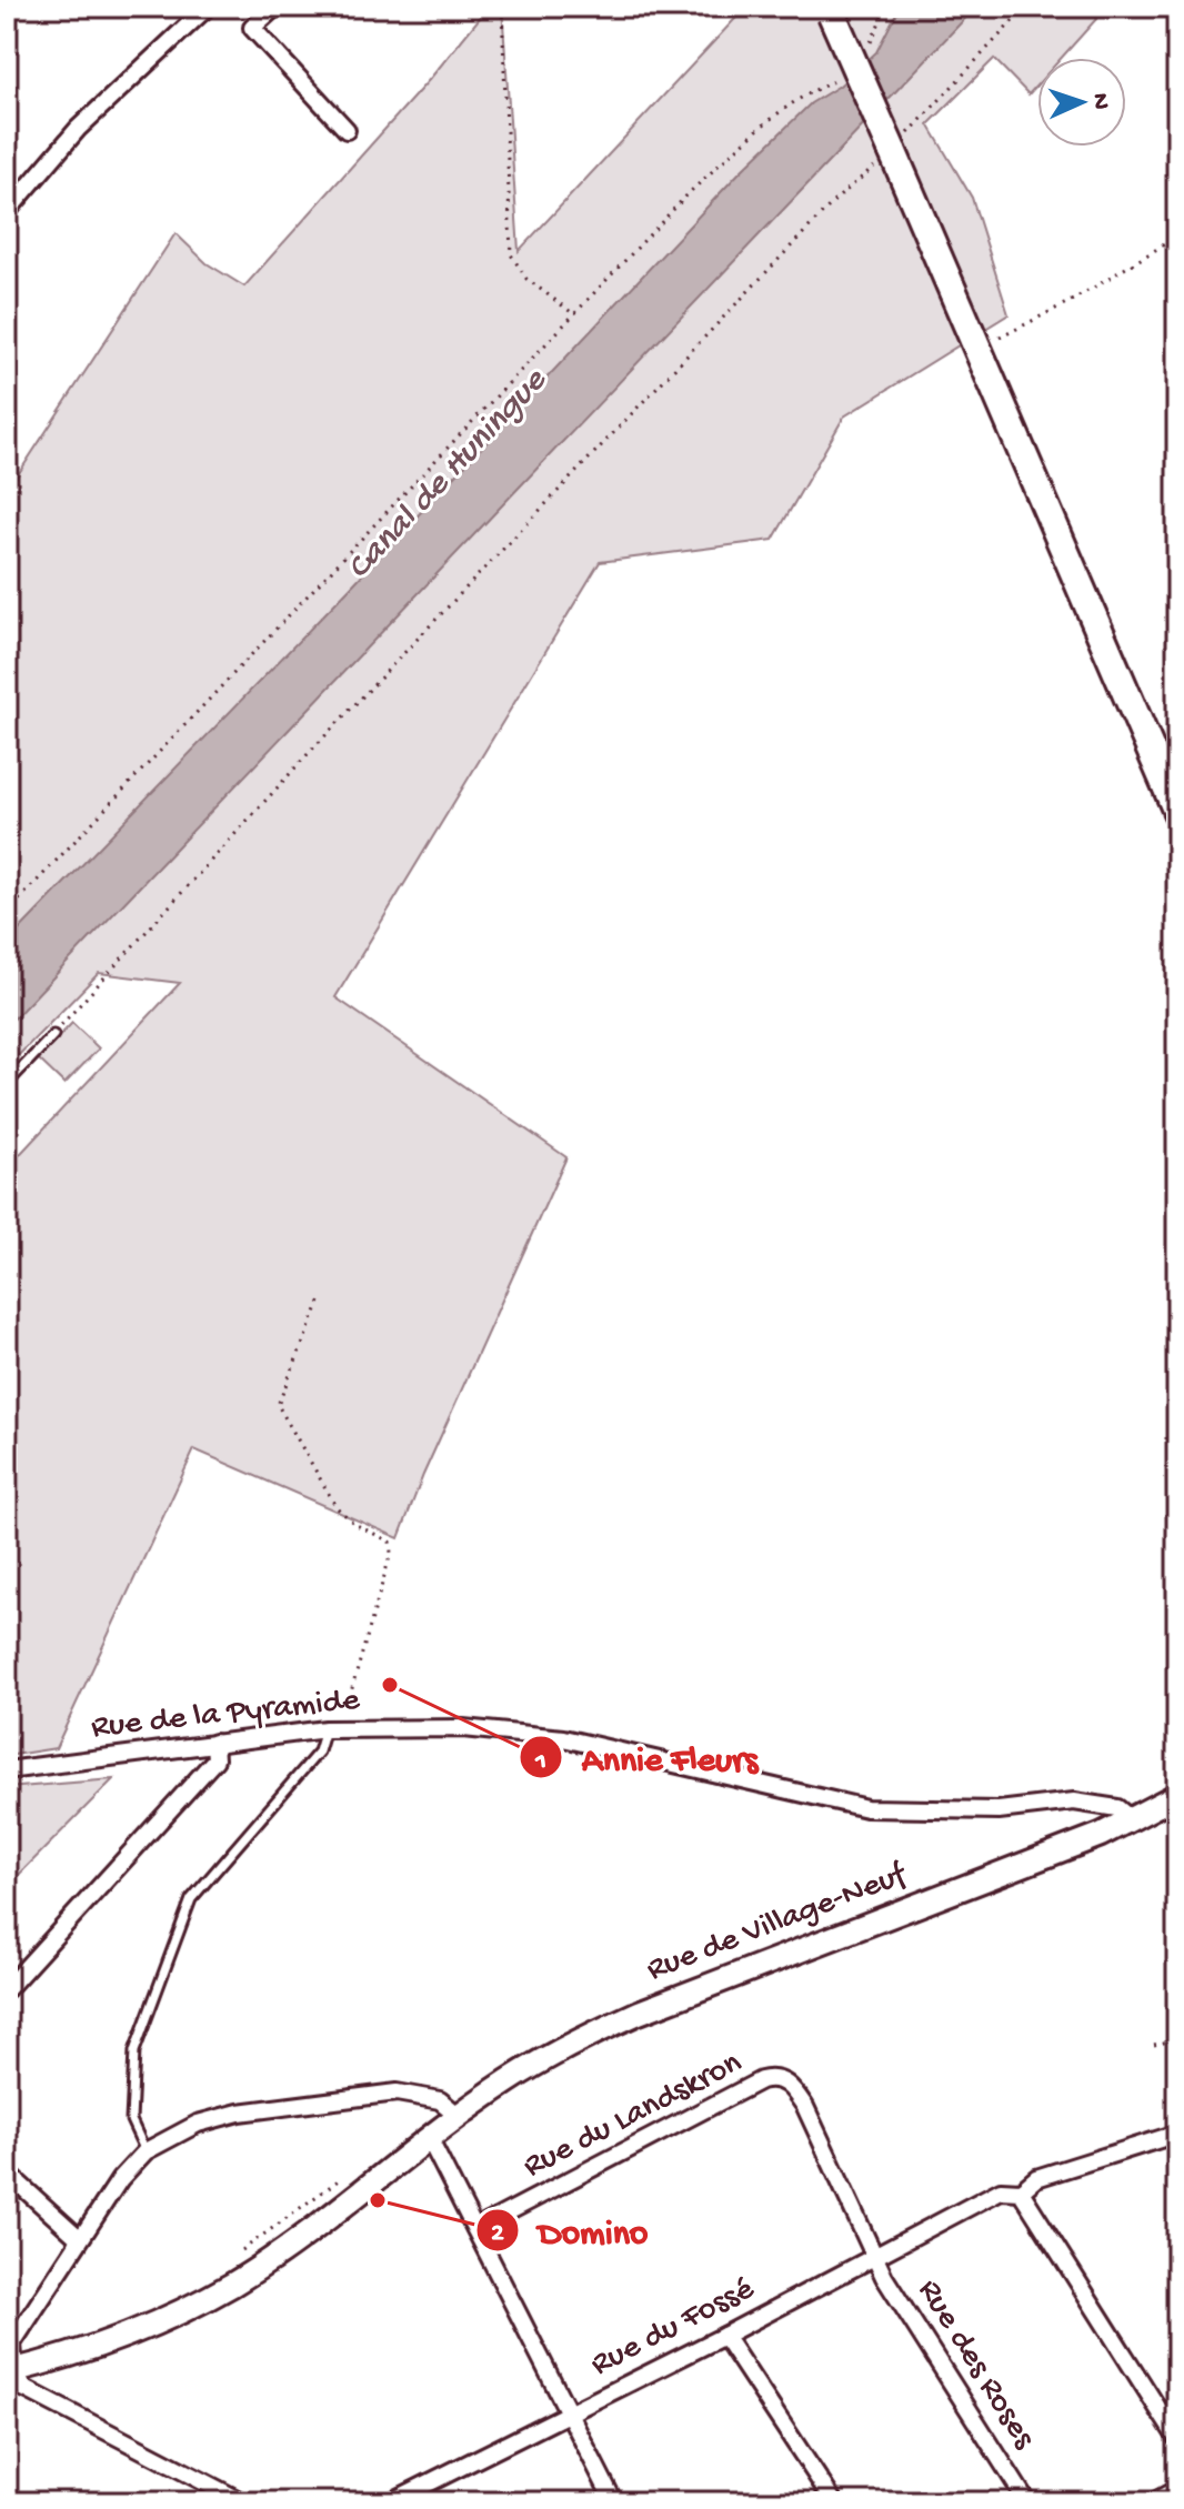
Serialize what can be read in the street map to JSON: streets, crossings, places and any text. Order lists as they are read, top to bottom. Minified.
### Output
{"streets":{"street":["Rue de la Pyramide","Rue de Village-Neuf","Rue du Landskron","Rue du Fossé","Rue des Roses"]},"crossings":[["Rue de la Pyramide","Rue de Village-Neuf"],["Rue du Landskron","Rue du Fossé"],["Rue du Landskron","Rue des Roses"],["Rue du Fossé","Rue des Roses"]],"water":["Canal de Huningue"],"places":["Annie Fleurs","Domino"],"north":"right"}
